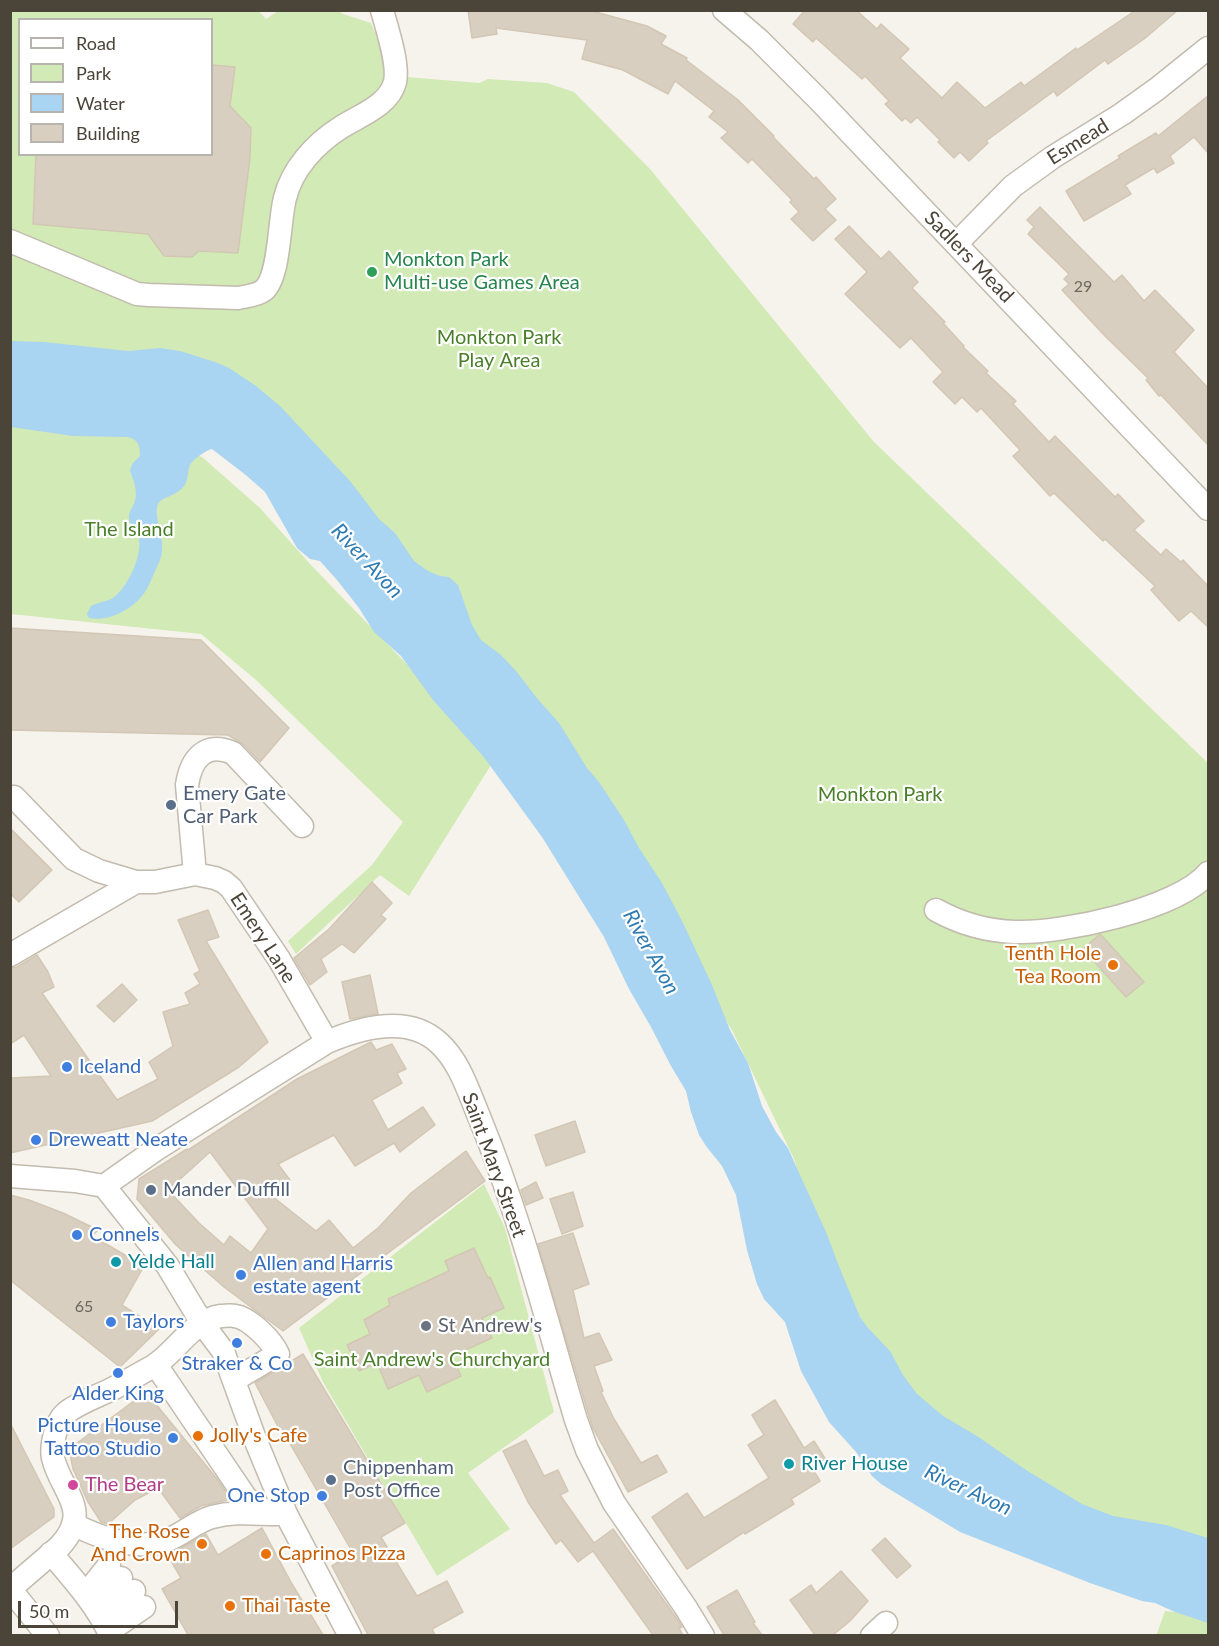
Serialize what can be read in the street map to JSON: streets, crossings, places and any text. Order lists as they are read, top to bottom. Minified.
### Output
{"streets":{"street":["Esmead","Sadlers Mead","Emery Lane","Saint Mary Street"]},"crossings":[["Esmead","Sadlers Mead"],["Emery Lane","Saint Mary Street"]],"water":["River Avon"],"parks":["Monkton Park Play Area","The Island","Monkton Park","Saint Andrew's Churchyard"],"places":["Monkton Park Multi-use Games Area","Emery Gate Car Park","Tenth Hole Tea Room","Iceland","Dreweatt Neate","Mander Duffill","Connels","Yelde Hall","Allen and Harris estate agent","Taylors","St Andrew's","Straker & Co","Alder King","Jolly's Cafe","Picture House Tattoo Studio","River House","Chippenham Post Office","The Bear","One Stop","The Rose And Crown","Caprinos Pizza","Thai Taste"],"house_numbers":["29","65"],"legend":["Road","Park","Water","Building"],"scale_bar":"50 m"}
